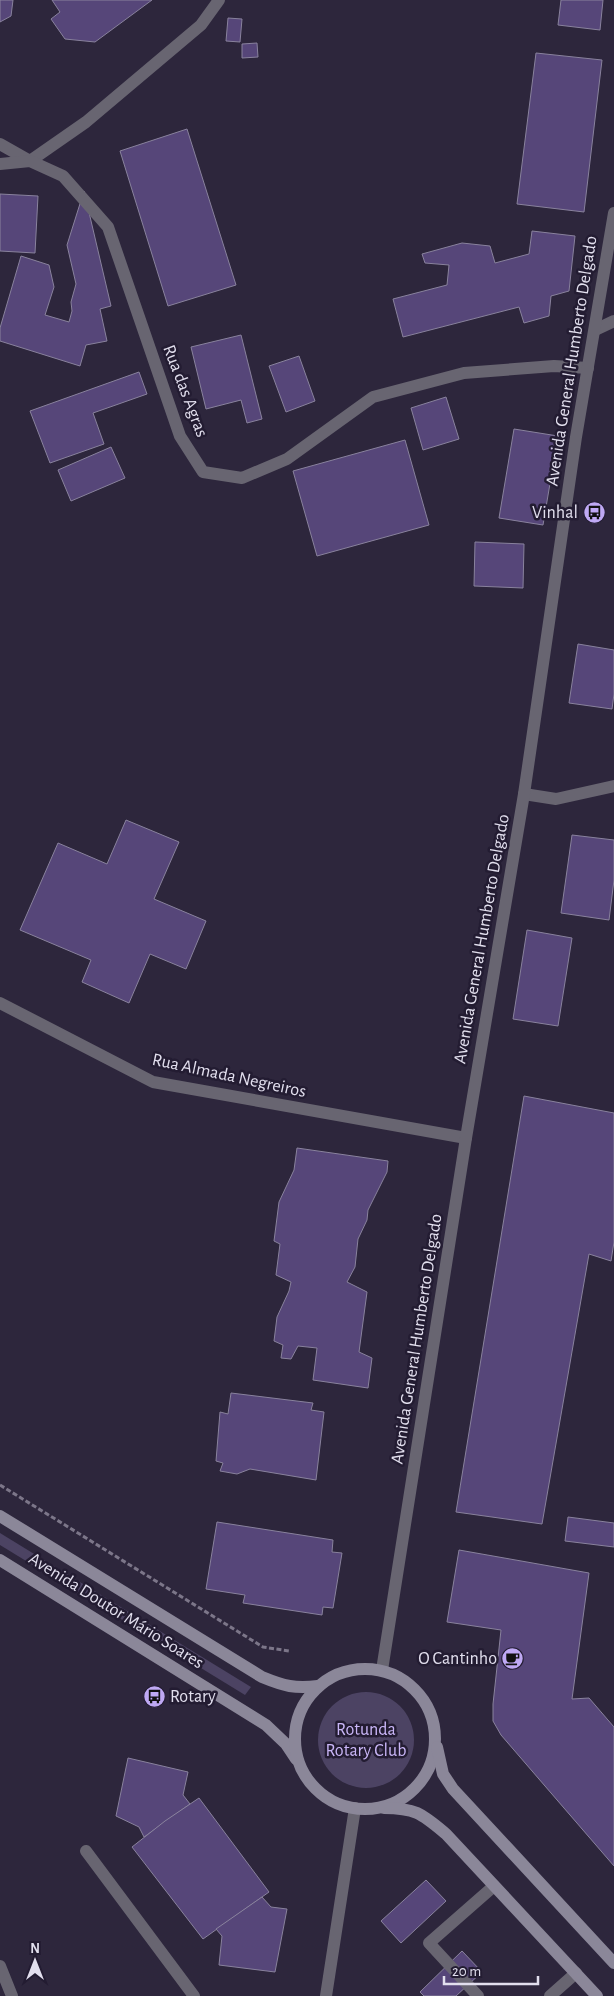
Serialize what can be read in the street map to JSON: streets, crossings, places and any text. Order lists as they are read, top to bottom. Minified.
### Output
{"streets":{"main road":["Avenida Doutor Mário Soares"],"street":["Avenida General Humberto Delgado","Rua das Agras","Rua Almada Negreiros"]},"crossings":[["Avenida General Humberto Delgado","Rua das Agras"],["Avenida General Humberto Delgado","Rua Almada Negreiros"],["Avenida General Humberto Delgado","Avenida Doutor Mário Soares"]],"parks":["Rotunda Rotary Club"],"places":{"bus stop":["Vinhal","Rotary"],"cafe":["O Cantinho"]},"scale_bar":"20 m","north":"top"}
